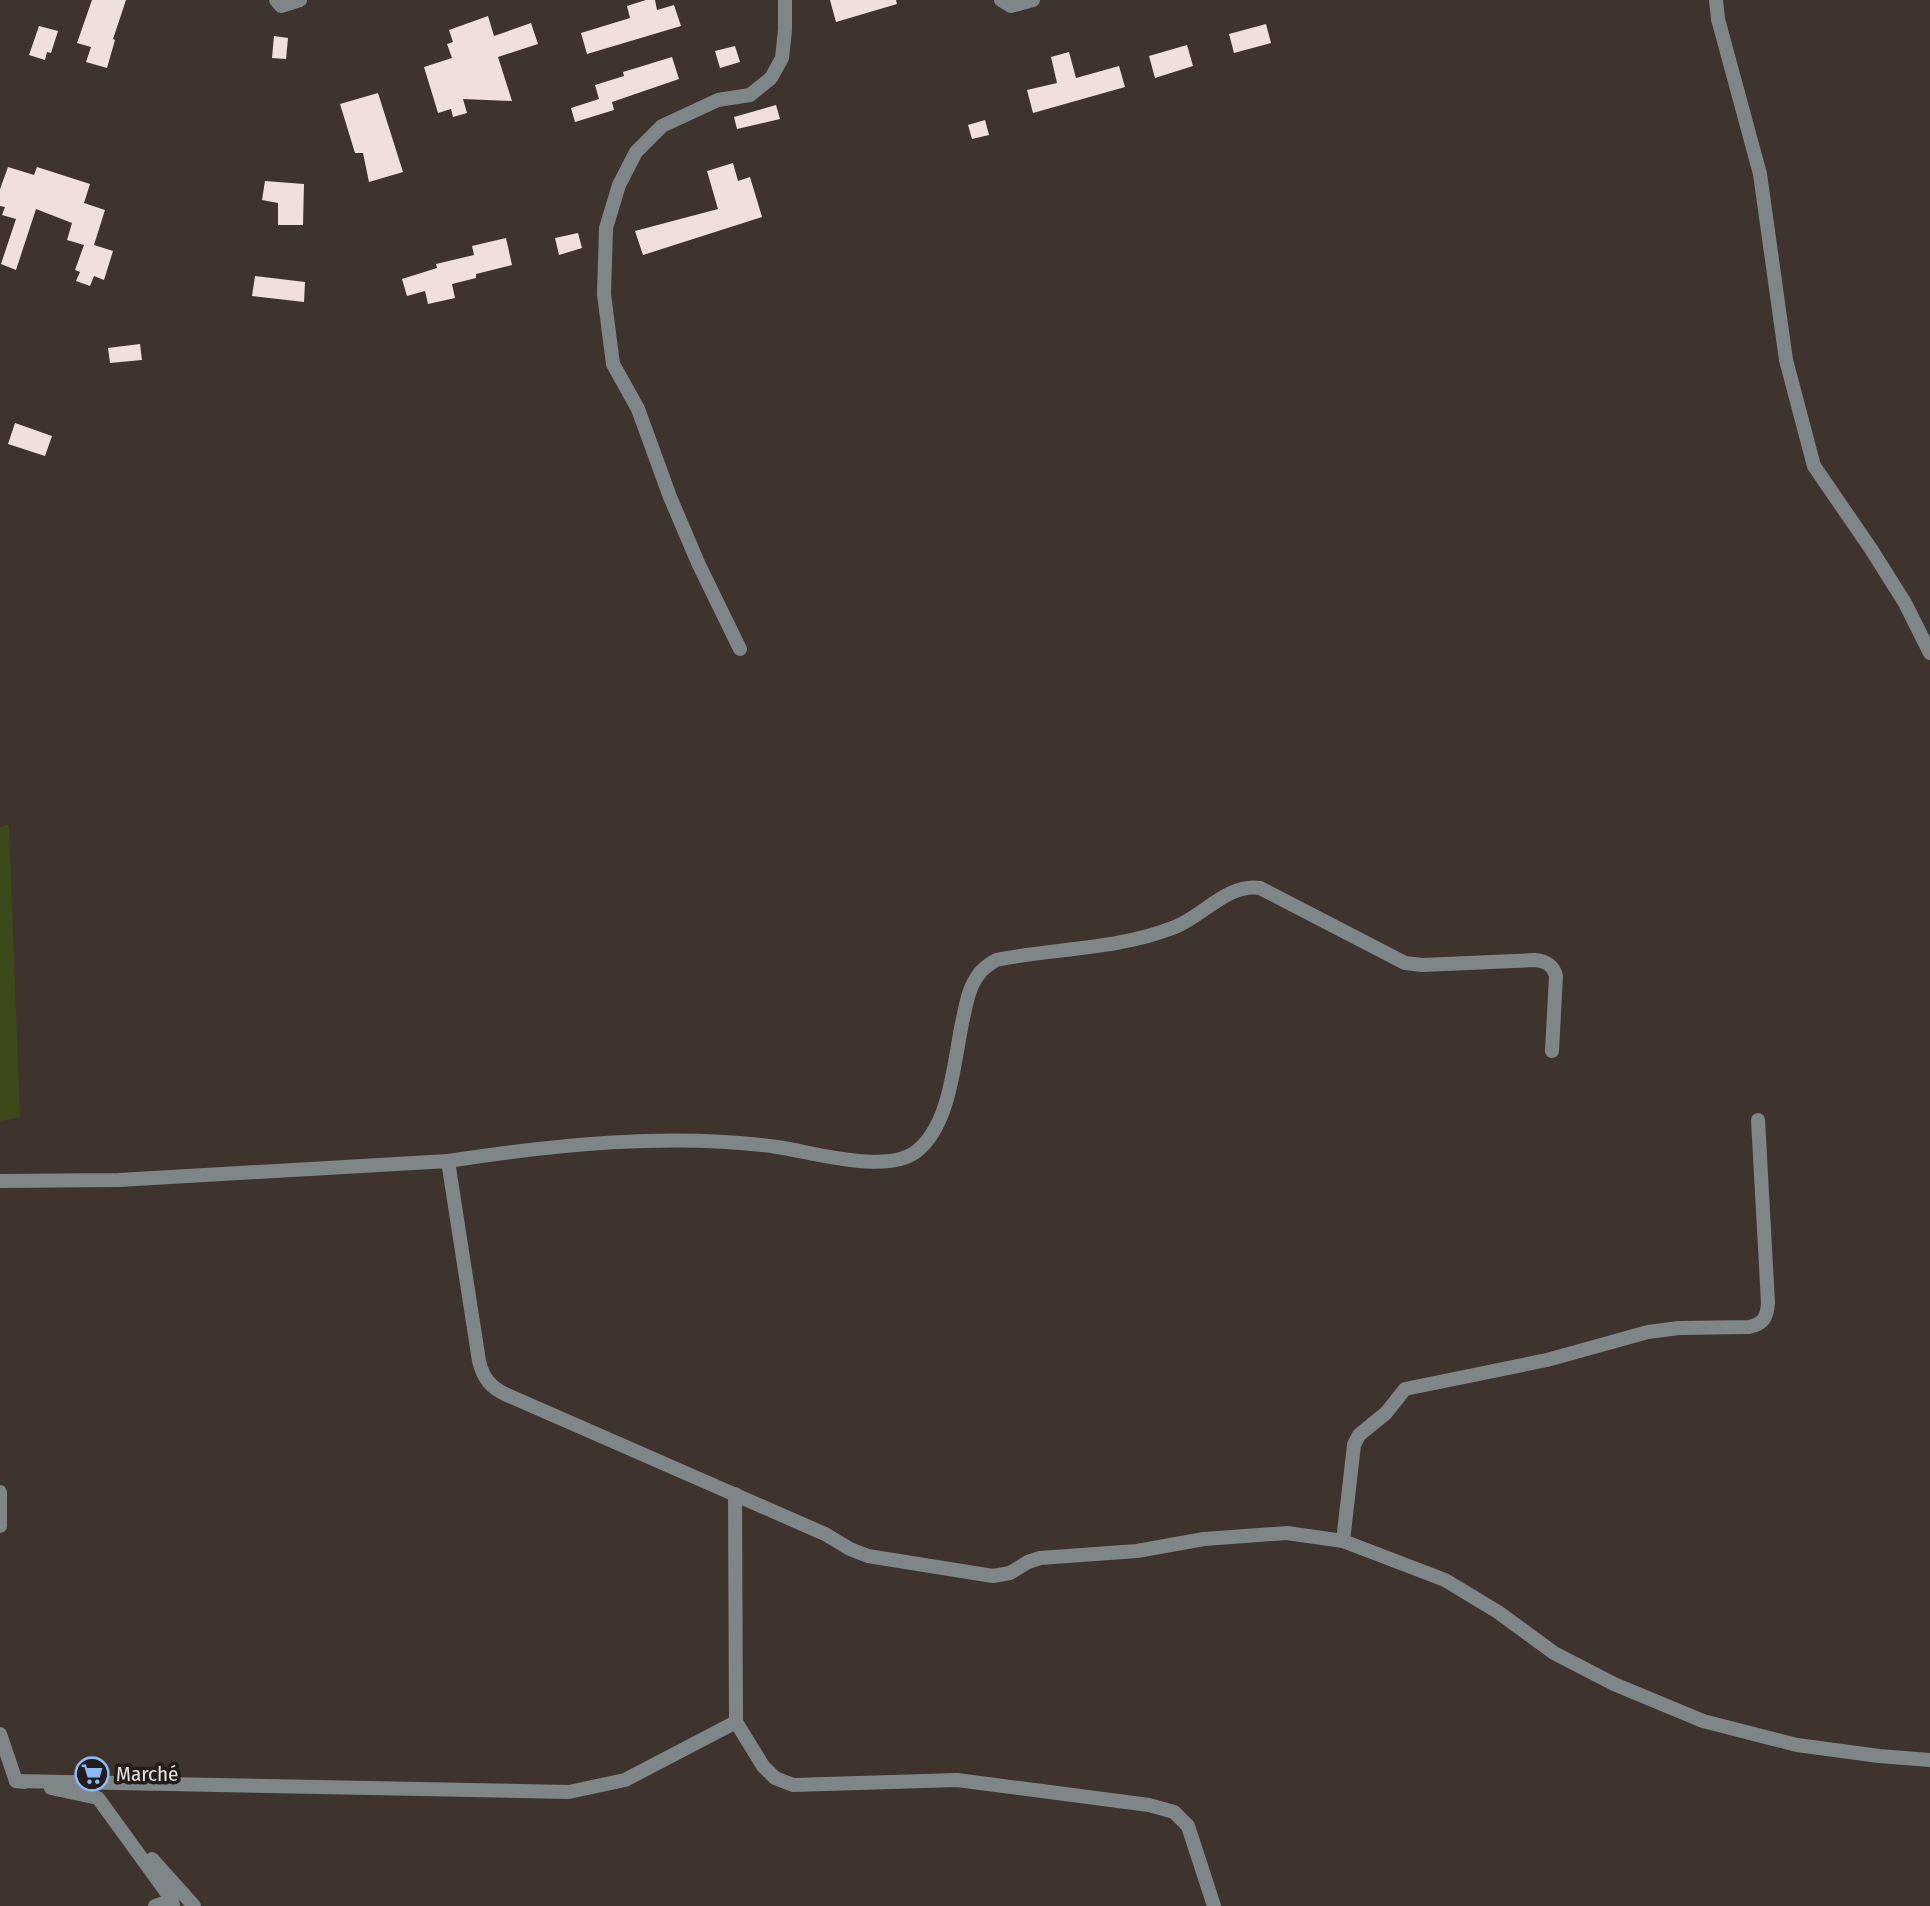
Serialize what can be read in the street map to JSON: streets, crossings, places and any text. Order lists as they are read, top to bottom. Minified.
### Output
{"places":{"supermarket":["Marché"]}}
